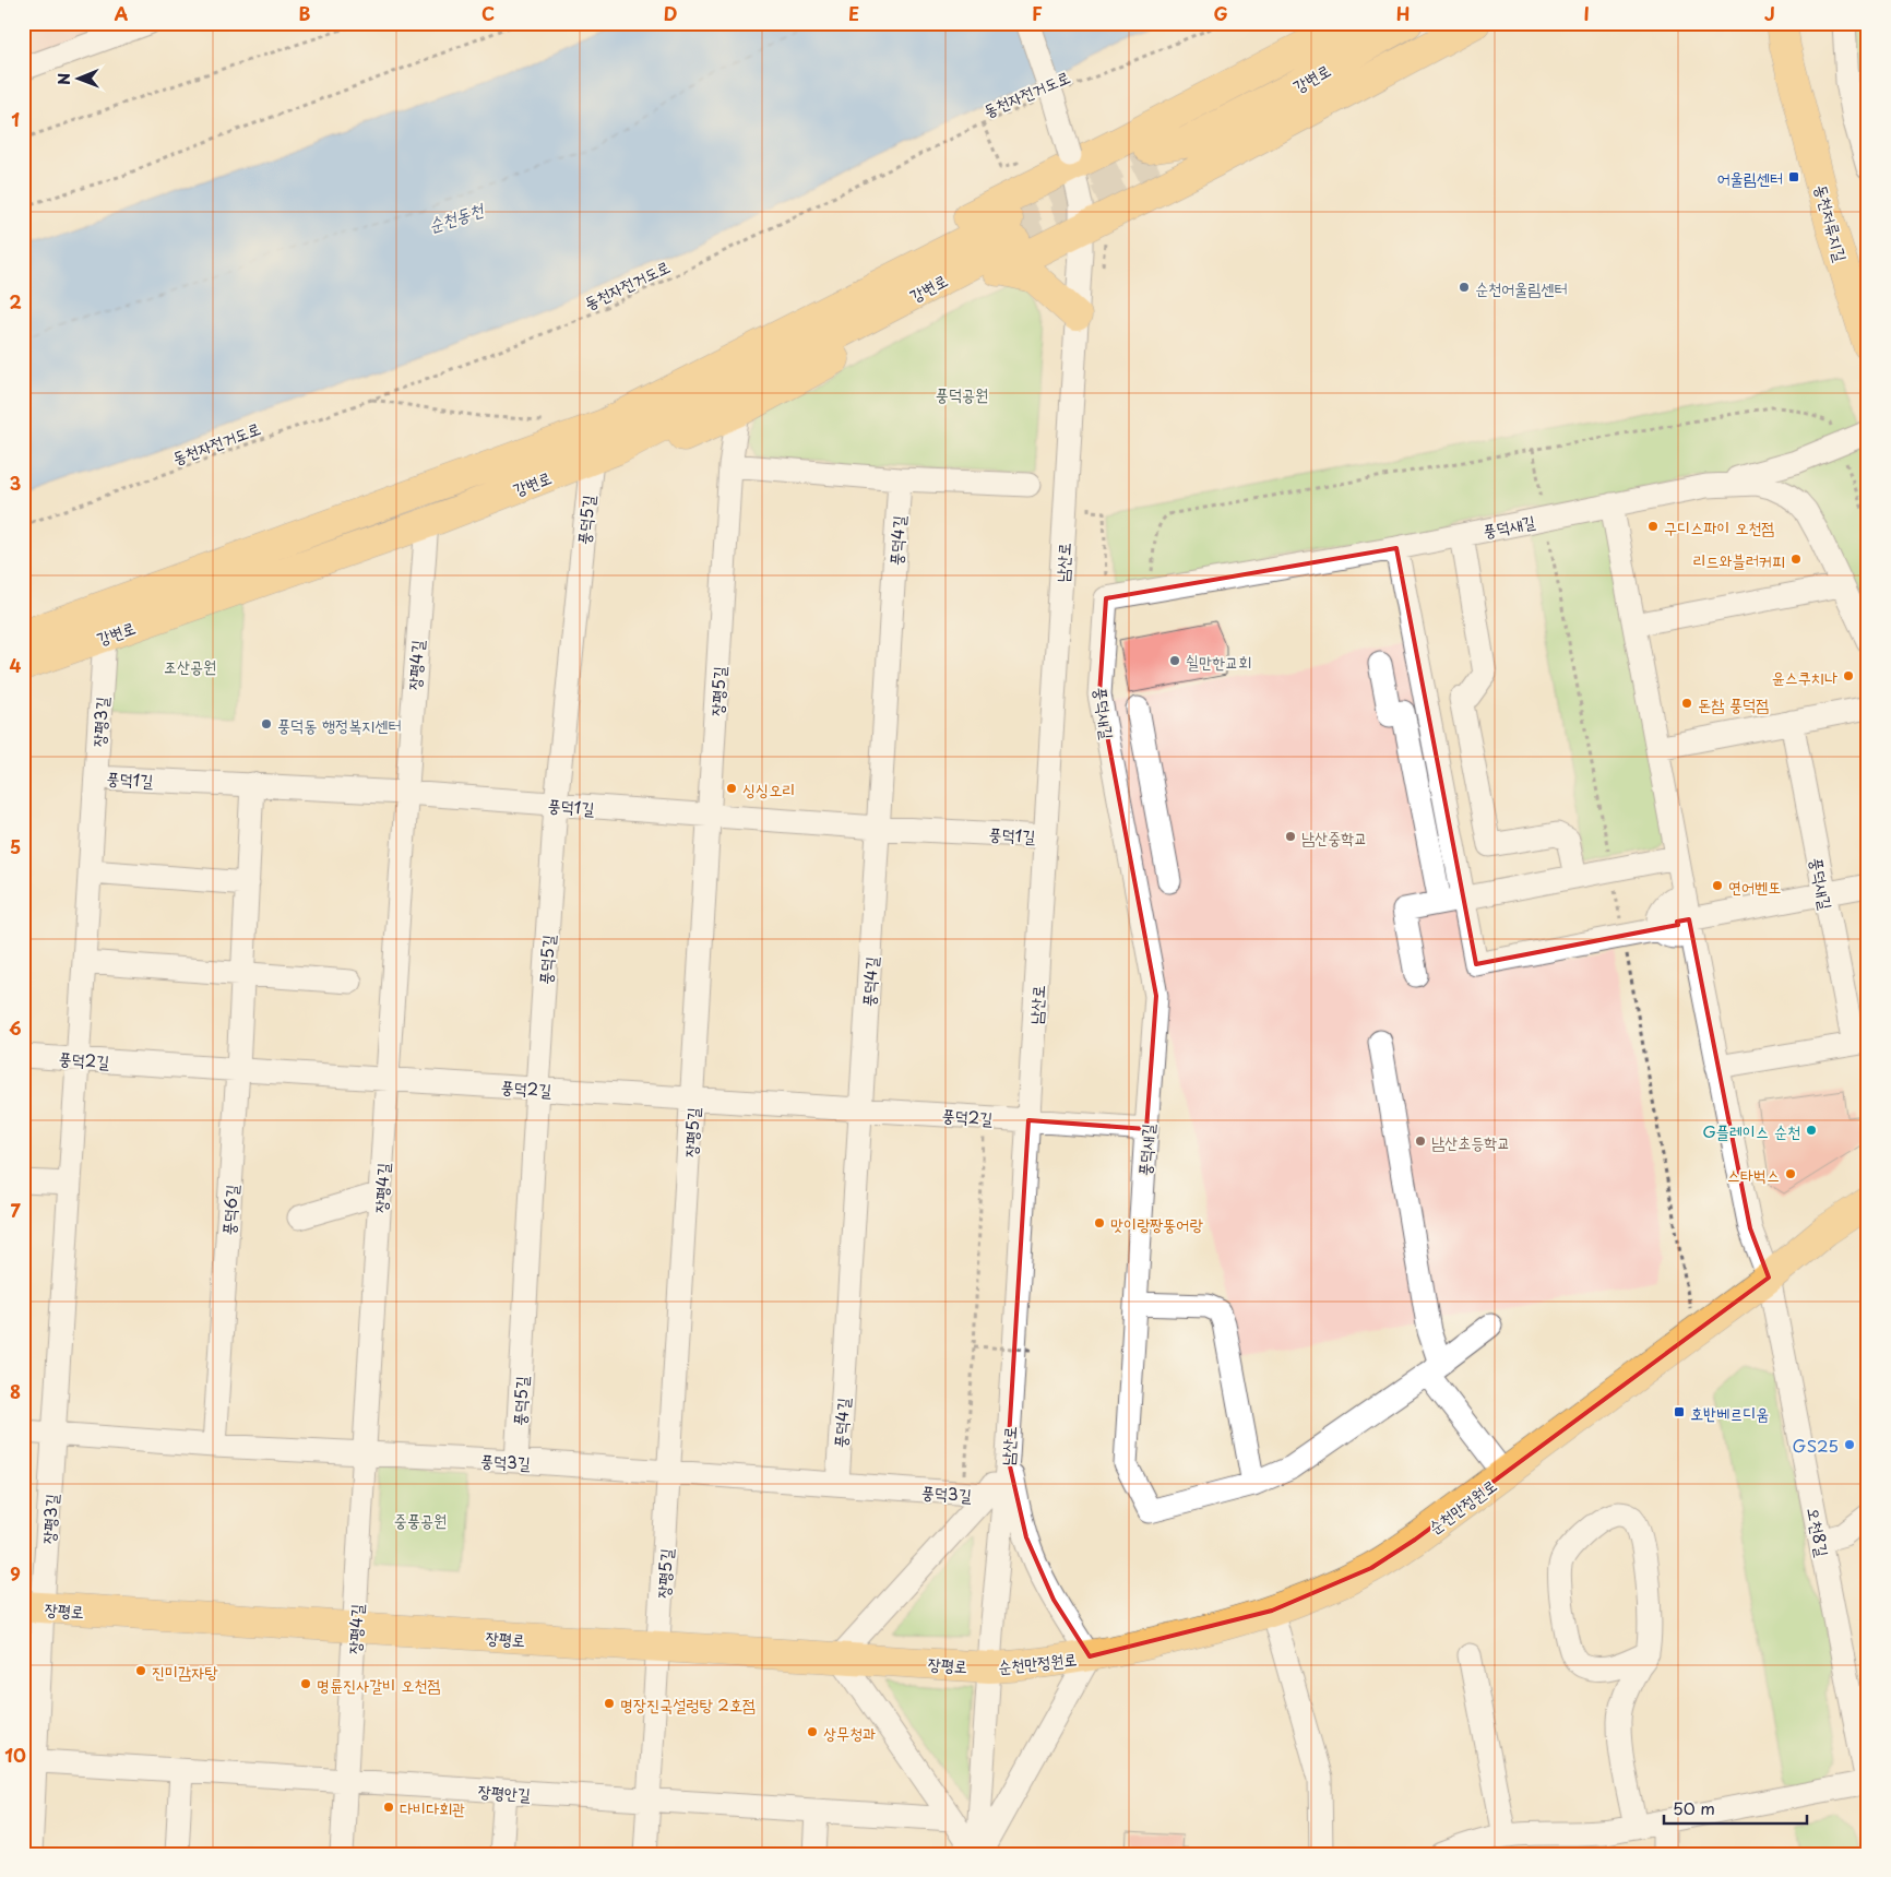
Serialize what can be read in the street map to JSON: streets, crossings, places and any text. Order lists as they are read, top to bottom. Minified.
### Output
{"streets":{"main road":["강변로","동천저류지길","순천만정원로","장평로"],"street":["풍덕5길","풍덕새길","풍덕4길","남산로","장평4길","장평5길","장평3길","풍덕1길","풍덕2길","풍덕6길","풍덕3길","오천8길","장평안길"],"path":["동천자전거도로"]},"crossings":[["강변로","풍덕5길"],["강변로","장평4길"],["강변로","장평3길"],["풍덕5길","풍덕1길"],["풍덕5길","풍덕2길"],["풍덕5길","풍덕3길"],["풍덕새길","풍덕2길"],["풍덕4길","풍덕1길"],["풍덕4길","풍덕2길"],["풍덕4길","풍덕3길"],["남산로","풍덕1길"],["남산로","풍덕2길"],["남산로","순천만정원로"],["남산로","장평로"],["장평4길","풍덕1길"],["장평4길","풍덕2길"],["장평4길","풍덕3길"],["장평4길","장평로"],["장평4길","장평안길"],["장평5길","풍덕1길"],["장평5길","풍덕2길"],["장평5길","풍덕3길"],["장평5길","장평로"],["장평5길","장평안길"],["장평3길","풍덕1길"],["장평3길","풍덕2길"],["장평3길","풍덕3길"],["장평3길","장평로"],["장평3길","장평안길"],["풍덕1길","풍덕6길"],["풍덕2길","풍덕6길"],["풍덕6길","풍덕3길"],["순천만정원로","오천8길"],["순천만정원로","장평로"]],"water":["순천동천"],"parks":["풍덕공원","조산공원","중풍공원"],"places":{"transit":["어울림센터","호반베르디움"],"other":["순천어울림센터","구디스파이 오천점","리드와블러커피","쉴만한교회","윤스쿠치나","돈참 풍덕점","풍덕동 행정복지센터","싱싱오리","남산중학교","연어벤또","G플레이스 순천","남산초등학교","스타벅스","맛이랑짱뚱어랑","GS25","진미감자탕","명륜진사갈비 오천점","명장진국설렁탕 2호점","상무청과","다비다회관"]},"scale_bar":"50 m","north":"left","grid":{"columns":["A","B","C","D","E","F","G","H","I","J"],"rows":["1","2","3","4","5","6","7","8","9","10"]}}
